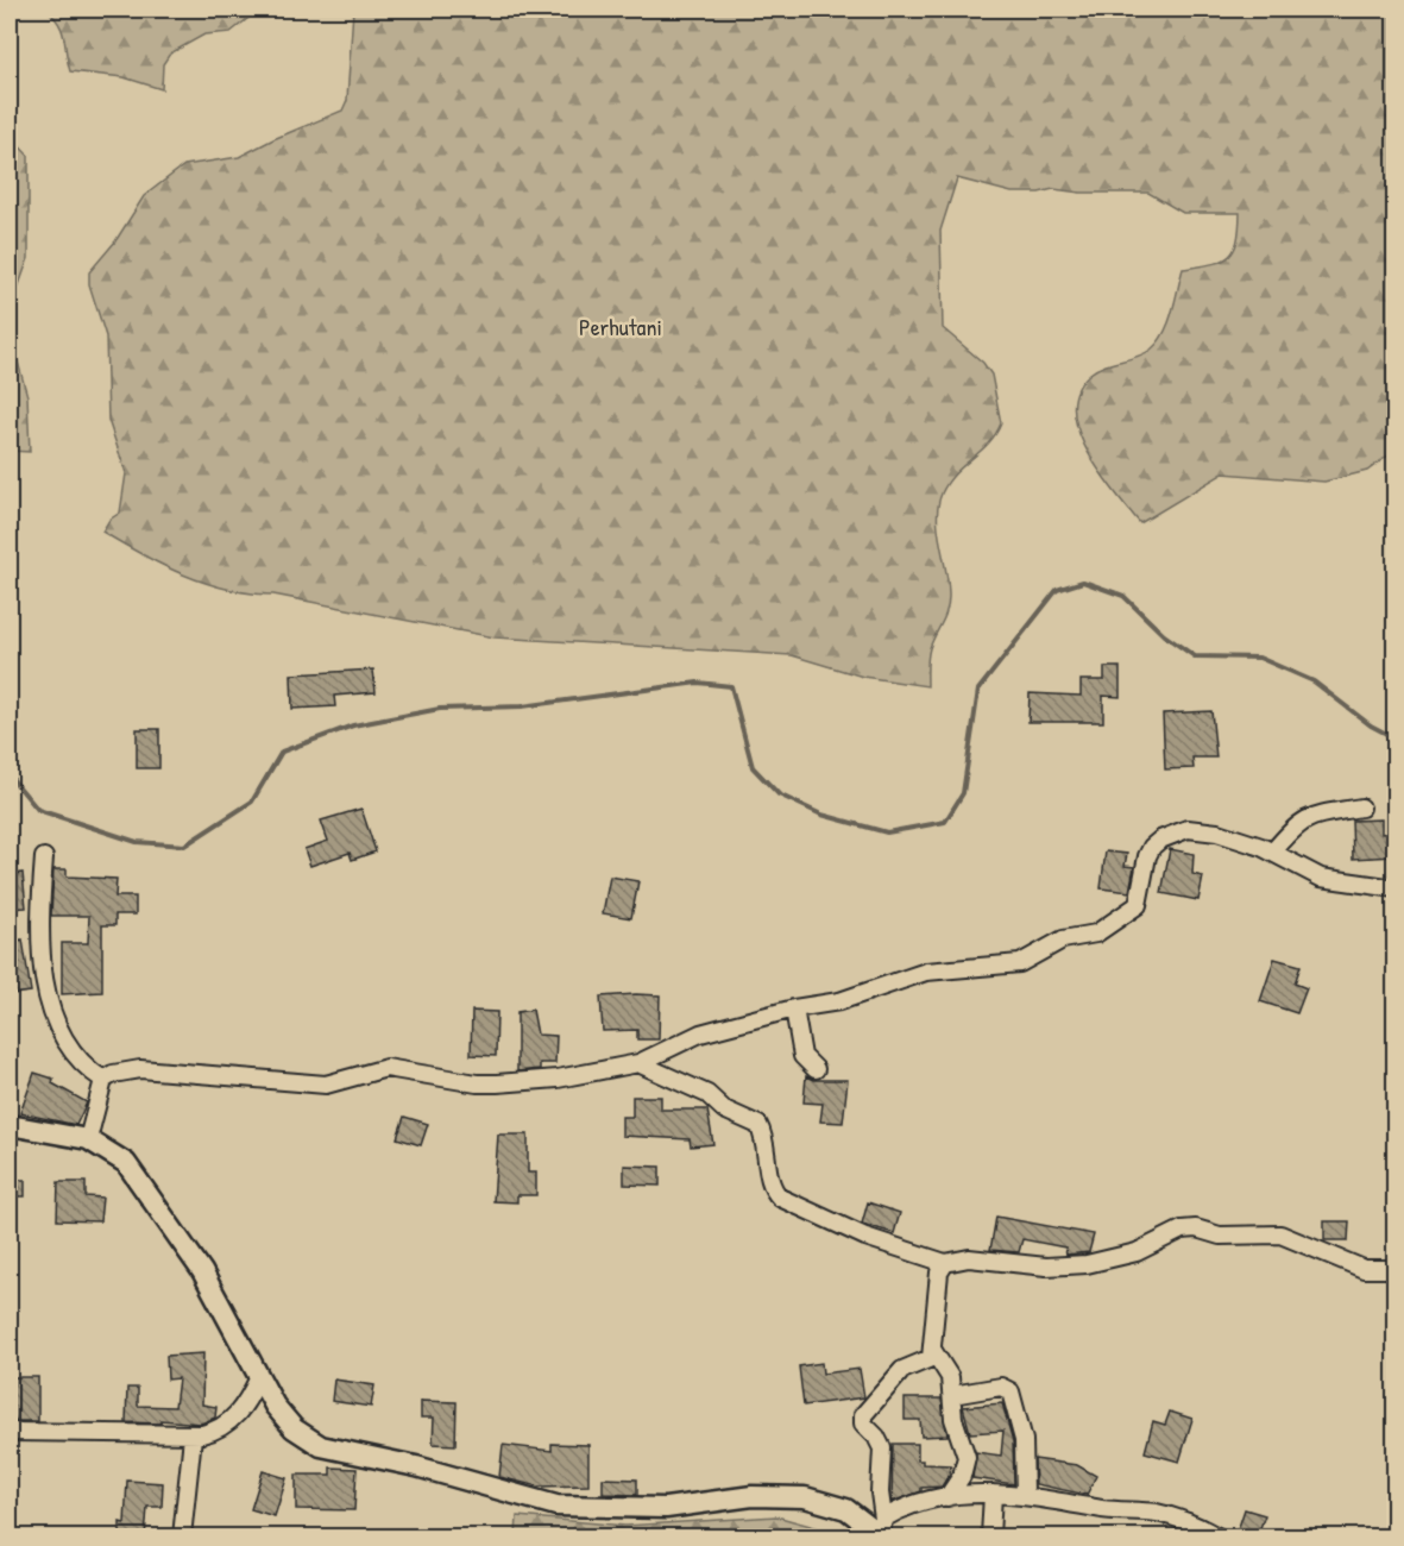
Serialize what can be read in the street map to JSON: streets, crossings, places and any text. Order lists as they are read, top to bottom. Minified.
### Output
{"parks":["Perhutani"]}
